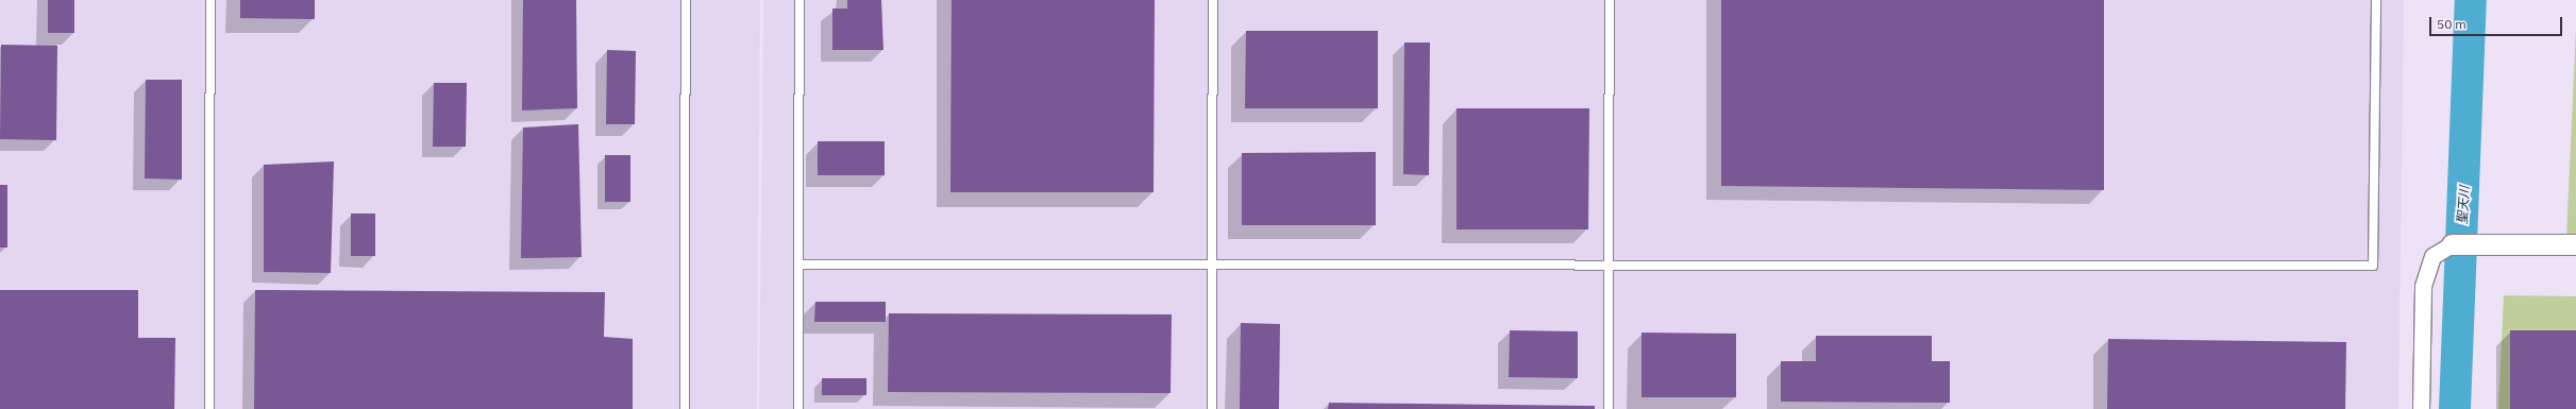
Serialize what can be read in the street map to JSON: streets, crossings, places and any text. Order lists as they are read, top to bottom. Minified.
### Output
{"water":["聖天川"],"scale_bar":"50 m"}
